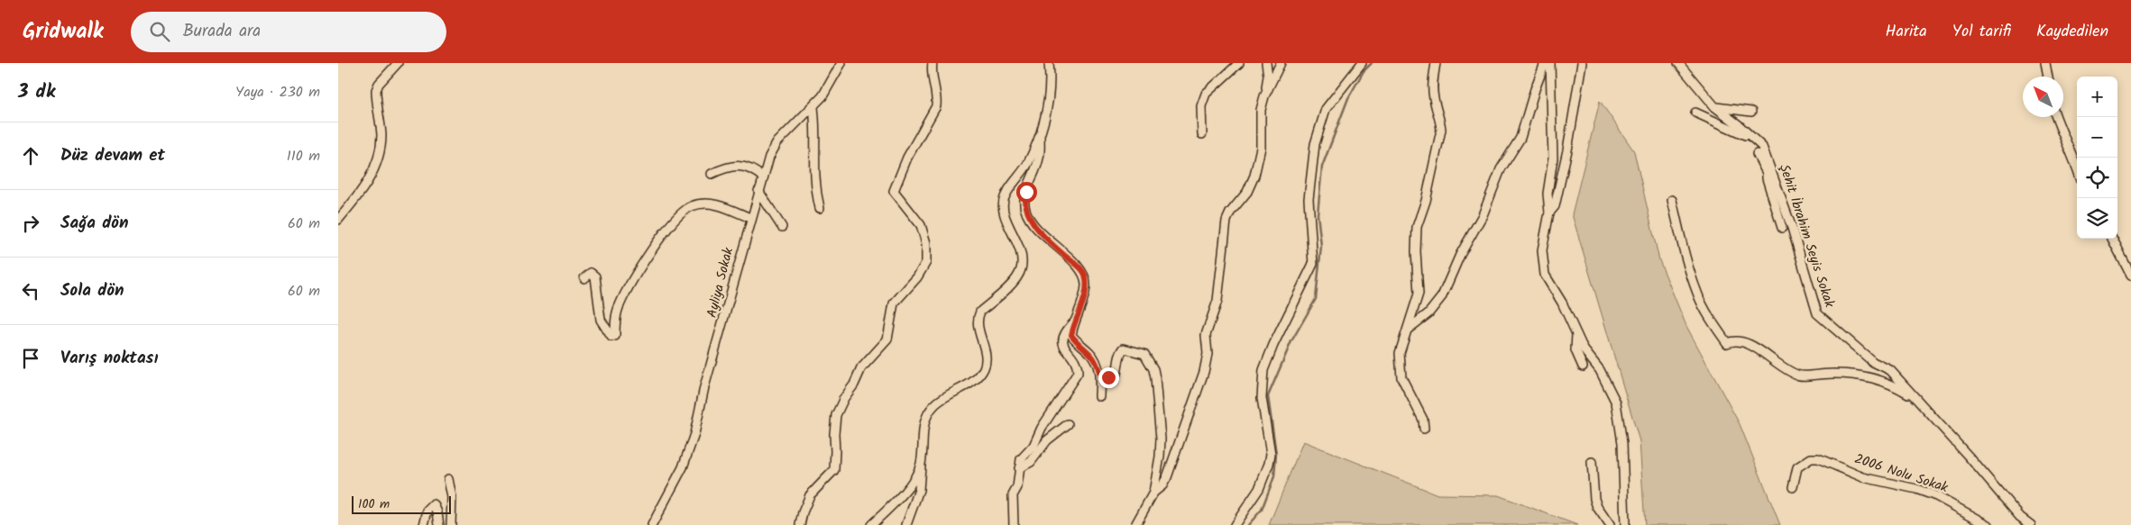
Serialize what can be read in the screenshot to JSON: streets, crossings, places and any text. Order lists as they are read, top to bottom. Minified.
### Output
{"streets":{"street":["Şehit İbrahim Seyis Sokak","Ayliya Sokak","2006 Nolu Sokak"]},"scale_bar":"100 m","north":"top left","page":{"header":"Gridwalk","search":"Burada ara","nav":["Harita","Yol tarifi","Kaydedilen"],"heading":["3 dk","Yaya · 230 m"],"map_buttons":["+","−"],"list":[["Düz devam et","110 m"],["Sağa dön","60 m"],["Sola dön","60 m"],"Varış noktası"],"scale":"100 m"}}
